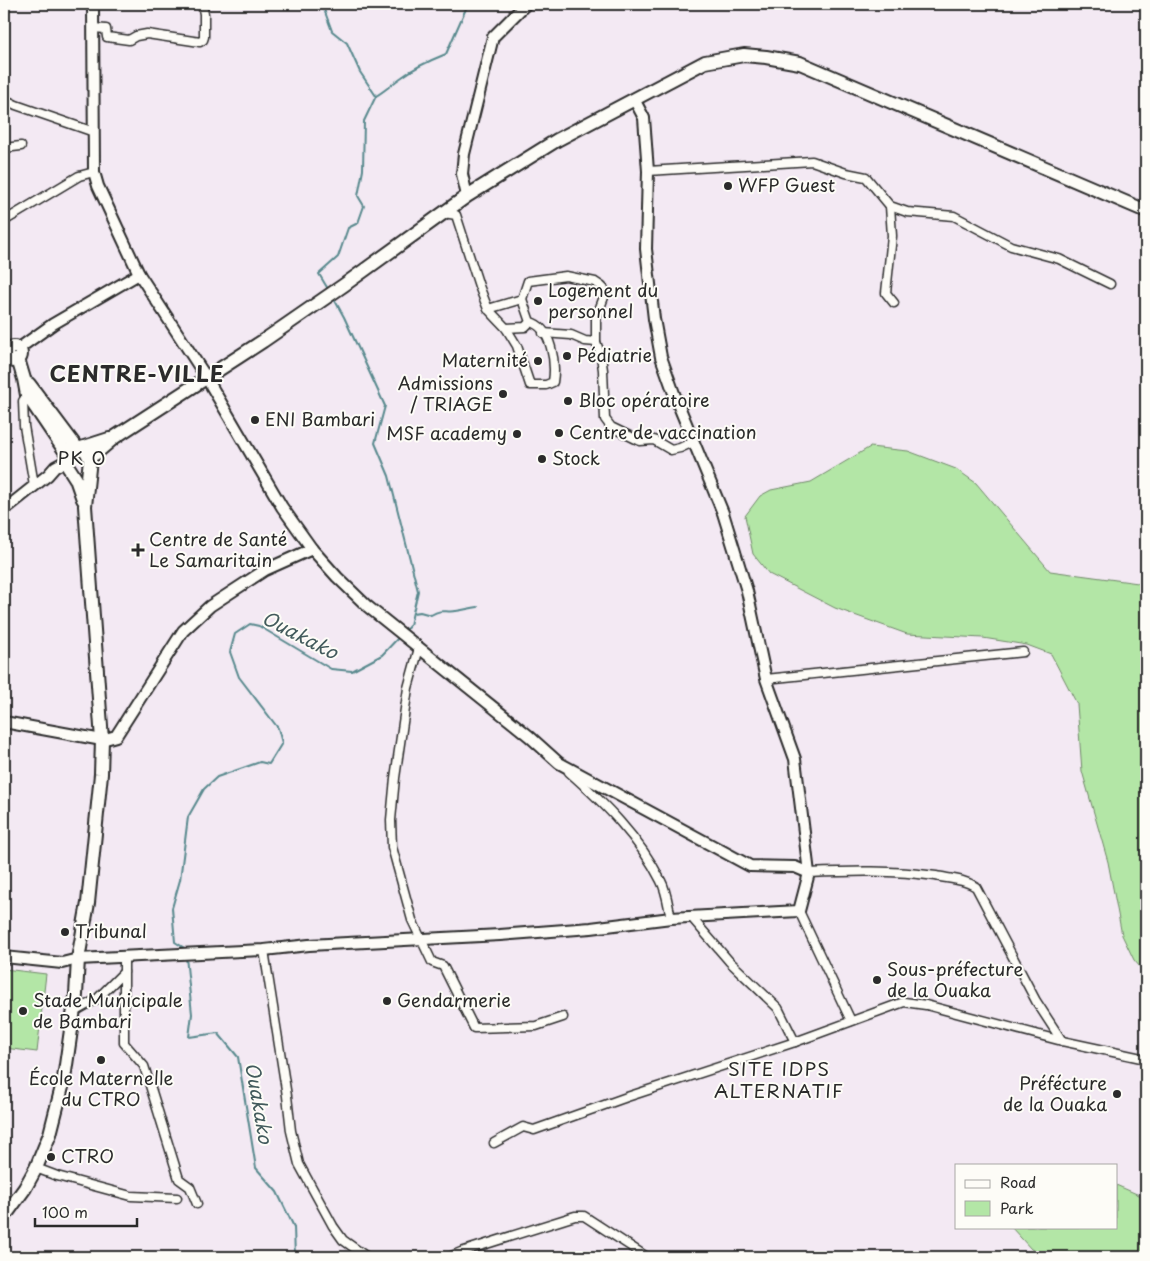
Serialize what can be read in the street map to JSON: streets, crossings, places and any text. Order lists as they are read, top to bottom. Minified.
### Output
{"districts":["CENTRE-VILLE","PK 0","SITE IDPS ALTERNATIF"],"water":["Ouakako"],"places":{"other":["WFP Guest","Logement du personnel","Pédiatrie","Maternité","Admissions / TRIAGE","Bloc opératoire","ENI Bambari","Centre de vaccination","MSF academy","Stock","Tribunal","Sous-préfecture de la Ouaka","Gendarmerie","Stade Municipale de Bambari","École Maternelle du CTRO","Préfécture de la Ouaka","CTRO"],"health":["Centre de Santé Le Samaritain"]},"legend":["Road","Park"],"scale_bar":"100 m"}
